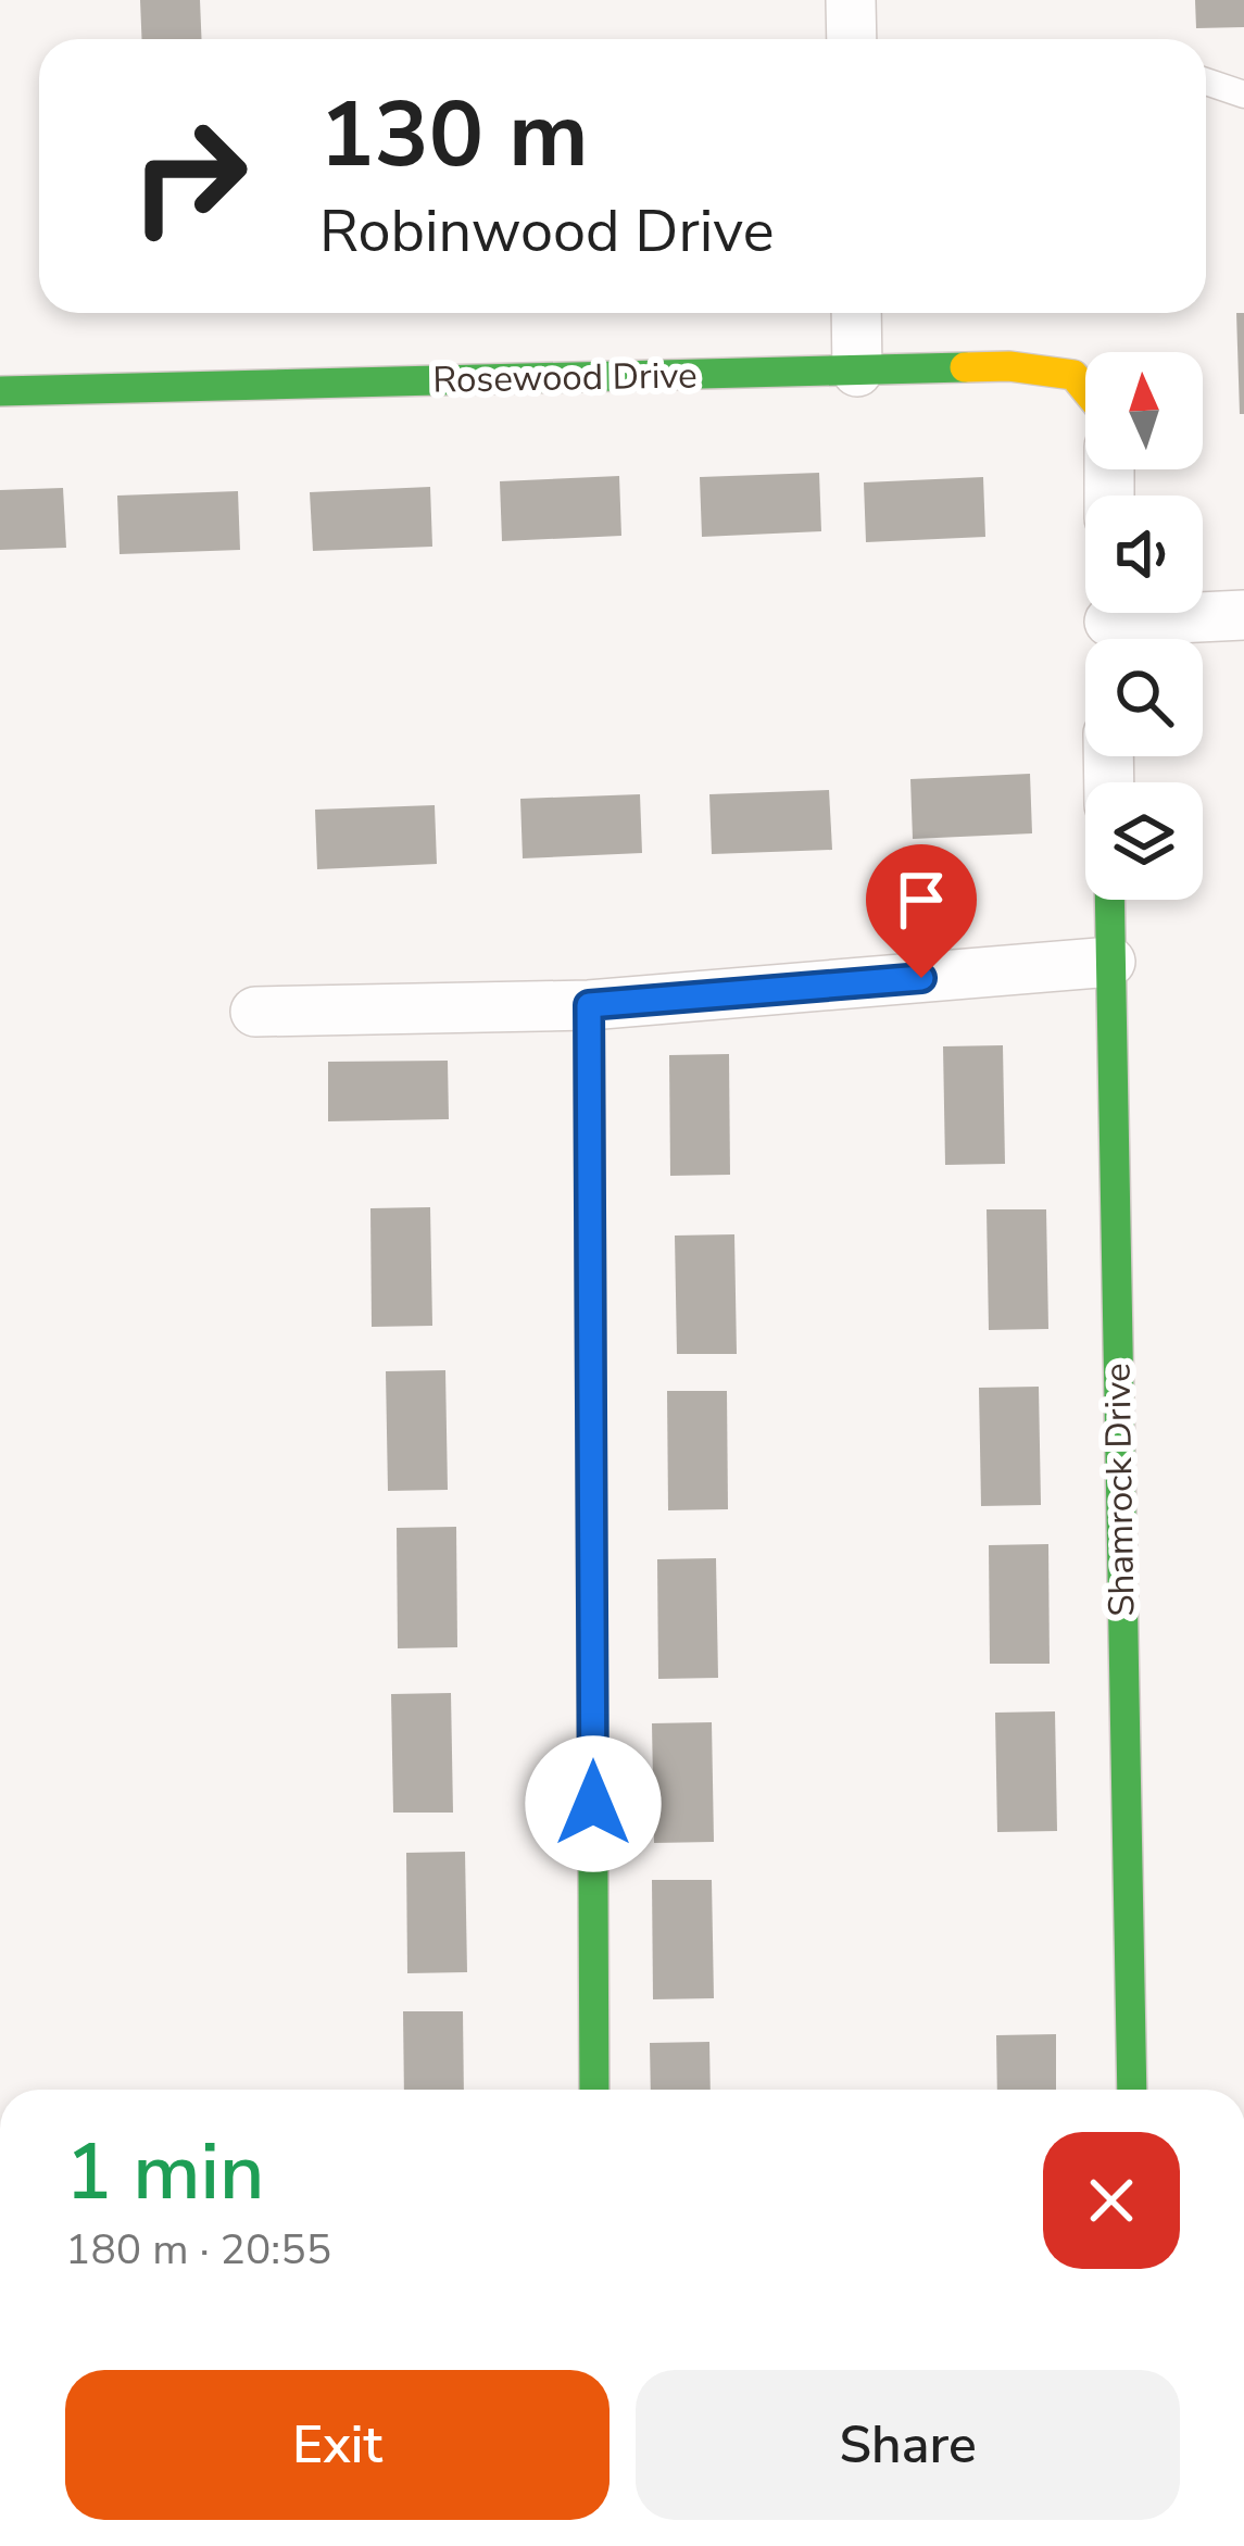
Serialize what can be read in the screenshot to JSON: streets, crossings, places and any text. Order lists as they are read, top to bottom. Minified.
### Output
{"streets":{"street":["Rosewood Drive","Shamrock Drive"]},"north":"top","page":{"turn":["130 m","Robinwood Drive"],"heading":["1 min","180 m · 20:55"],"buttons":["Exit","Share"]}}
